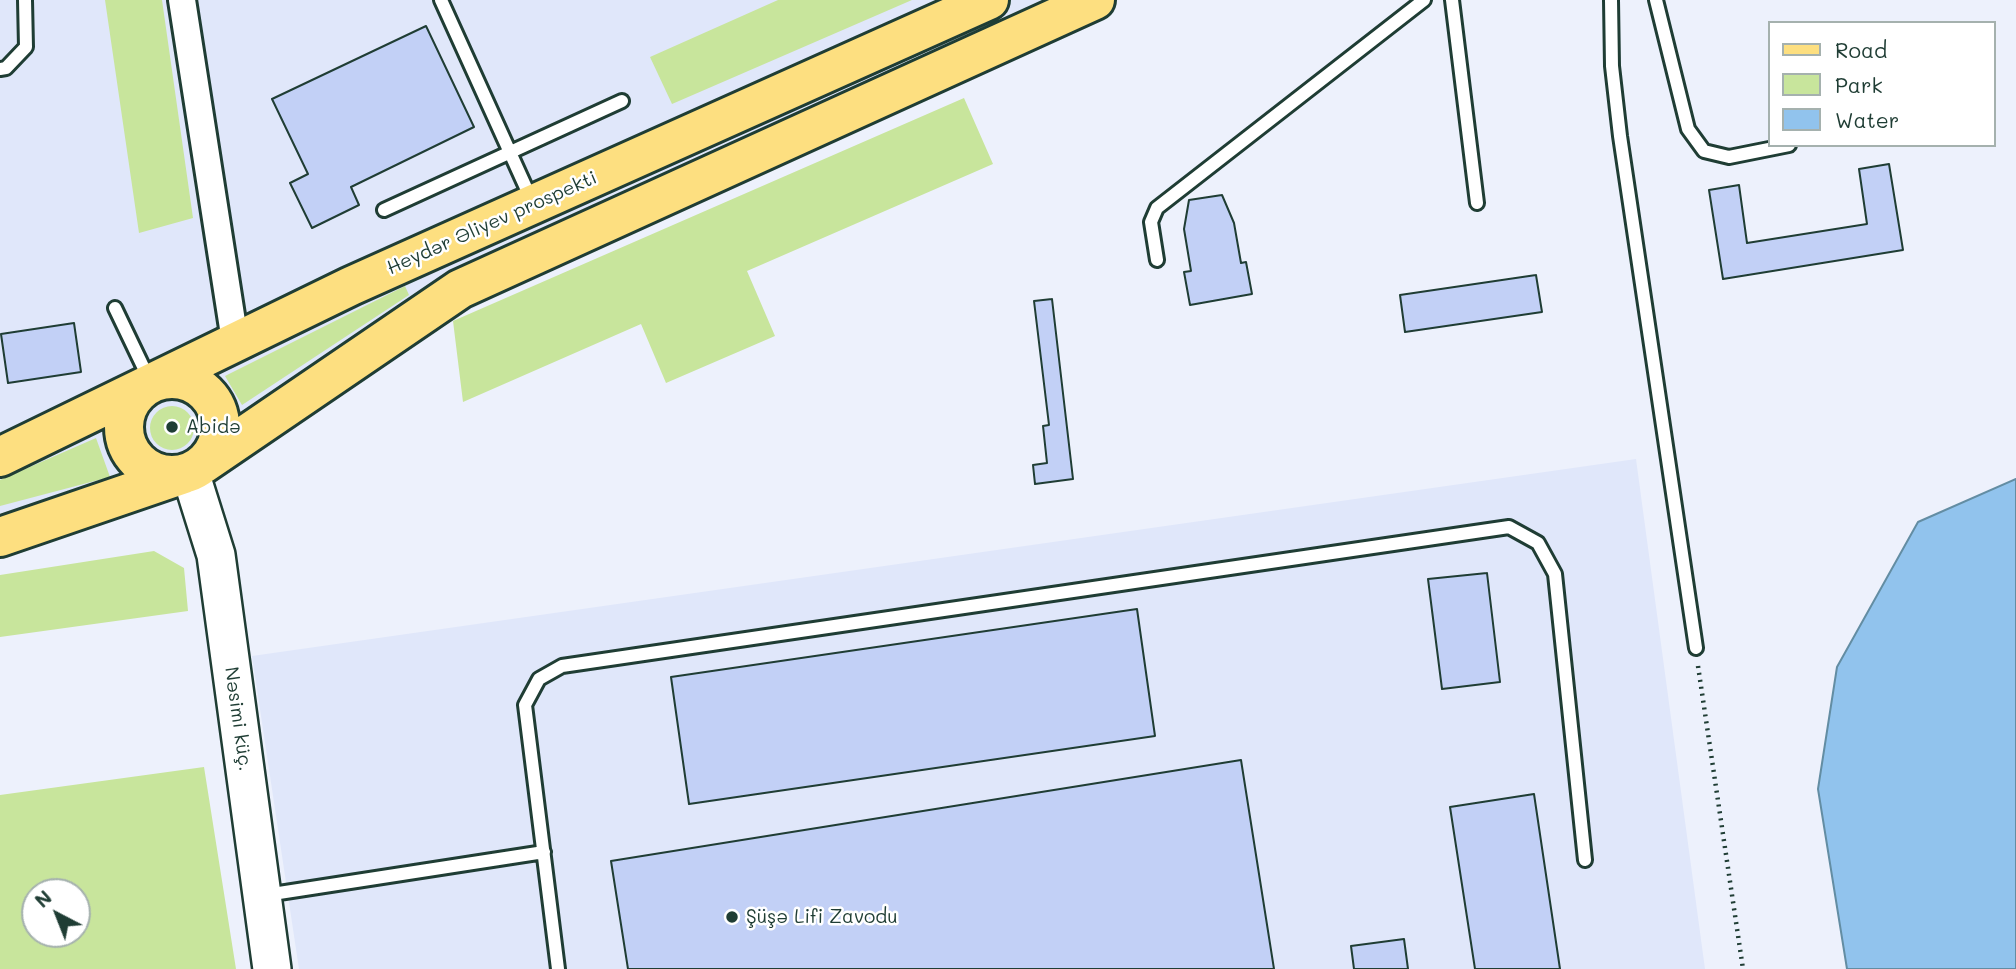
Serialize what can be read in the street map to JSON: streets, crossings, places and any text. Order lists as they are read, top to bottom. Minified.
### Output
{"streets":{"main road":["Heydər Əliyev prospekti"],"street":["Nəsimi küç."]},"crossings":[["Heydər Əliyev prospekti","Nəsimi küç."]],"places":["Abidə","Şüşə Lifi Zavodu"],"legend":["Road","Park","Water"],"north":"top left"}
